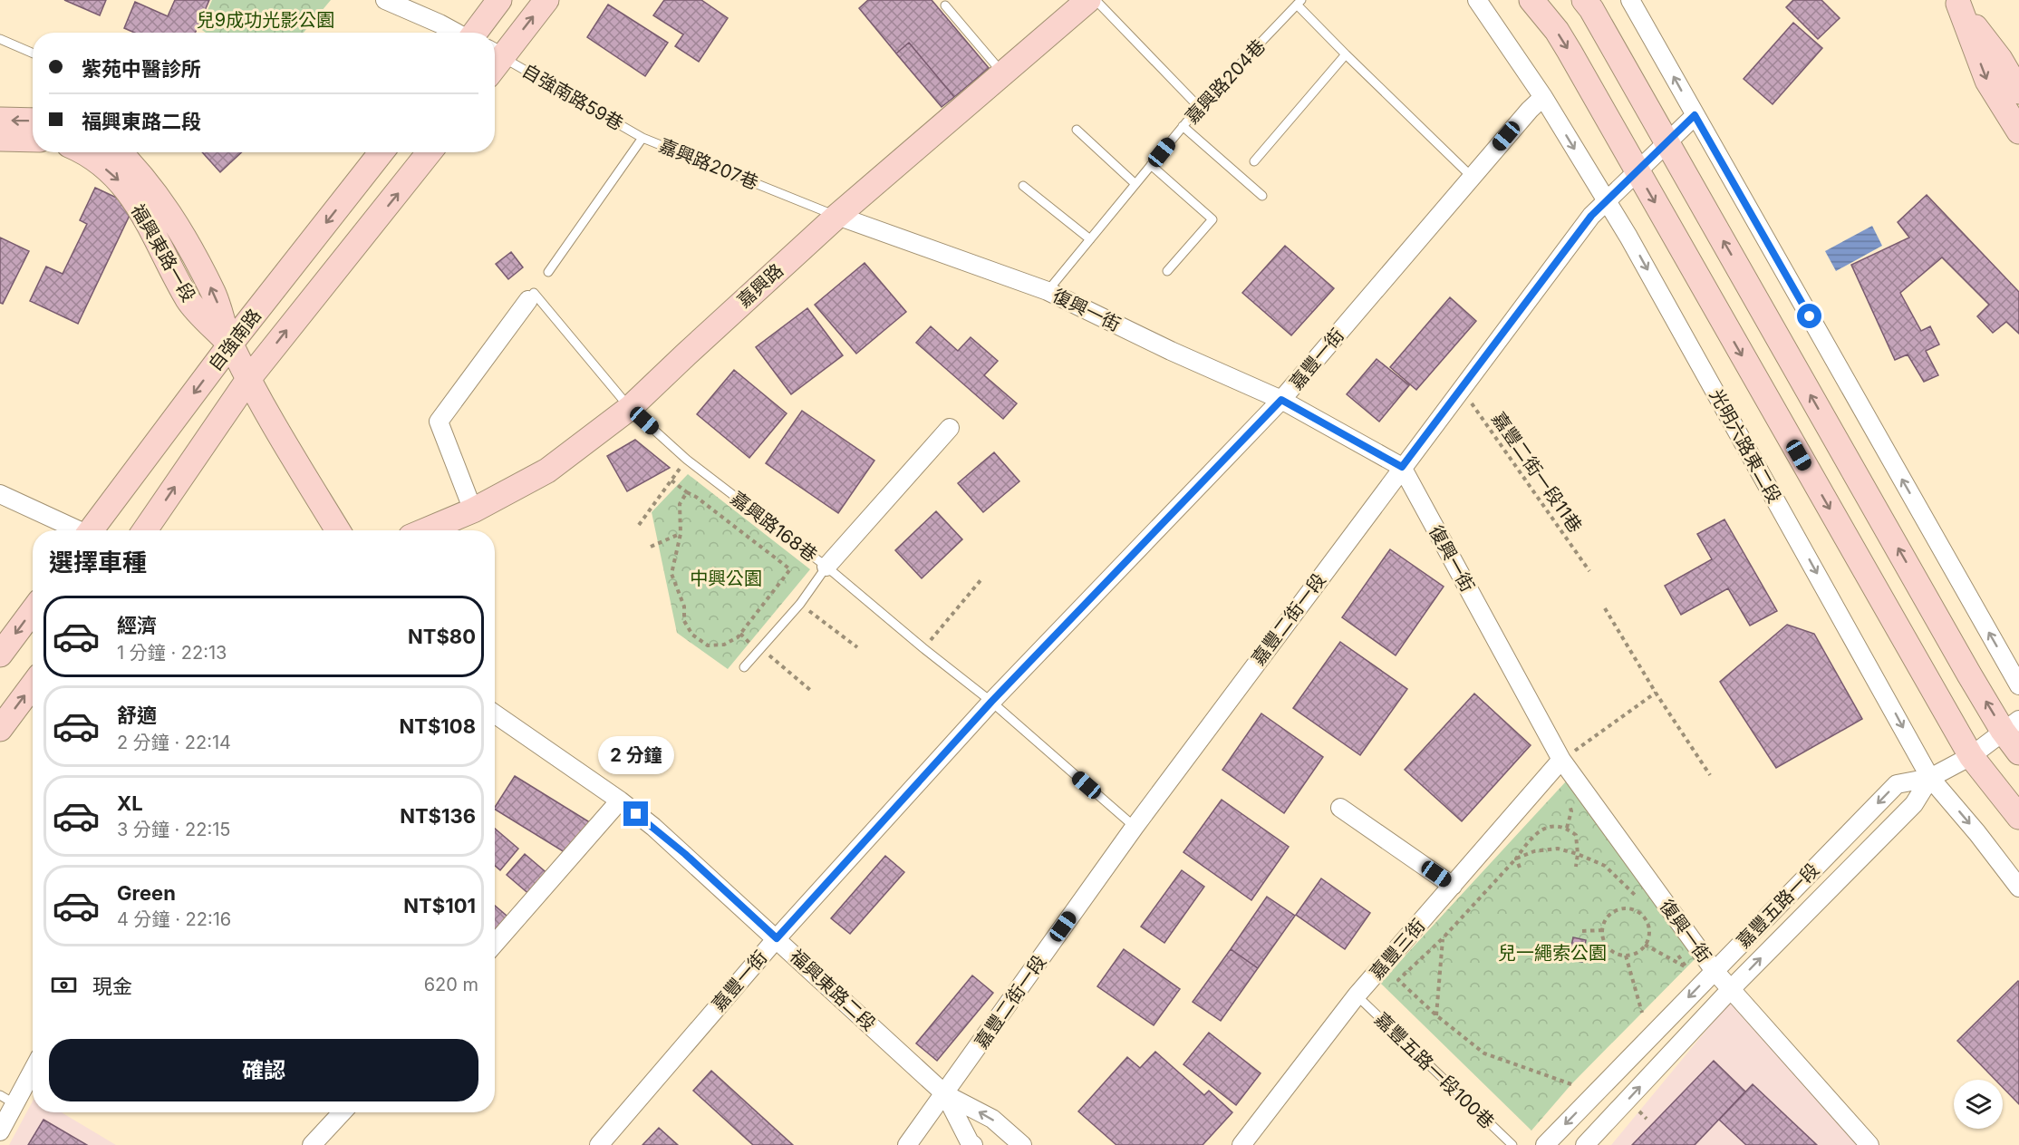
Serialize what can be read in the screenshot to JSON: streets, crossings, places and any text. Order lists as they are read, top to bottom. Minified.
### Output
{"streets":{"main road":["福興東路一段","嘉興路","自強南路"],"street":["復興一街","嘉豐一街","光明六路東二段","嘉興路168巷","嘉豐二街一段","嘉豐五路一段","嘉豐三街","福興東路二段"],"lane":["嘉興路204巷","自強南路59巷","嘉興路207巷","嘉豐五路一段100巷"],"path":["嘉豐二街一段11巷"]},"crossings":[["嘉興路204巷","復興一街"],["自強南路59巷","嘉興路207巷"],["嘉興路207巷","嘉興路"],["嘉興路207巷","復興一街"],["福興東路一段","自強南路"],["嘉興路","復興一街"],["嘉興路","嘉興路168巷"],["復興一街","嘉豐一街"],["復興一街","嘉豐二街一段"],["復興一街","嘉豐五路一段"],["復興一街","嘉豐三街"],["嘉豐一街","光明六路東二段"],["嘉豐一街","福興東路二段"],["光明六路東二段","嘉豐二街一段"],["光明六路東二段","嘉豐五路一段"],["嘉豐二街一段11巷","嘉豐二街一段"],["嘉豐二街一段","福興東路二段"],["嘉豐三街","嘉豐五路一段100巷"]],"parks":["兒9成功光影公園","中興公園","兒一繩索公園"],"page":{"banner":["紫苑中醫診所","福興東路二段"],"heading":"選擇車種","list":[{"name":"經濟","note":"1 分鐘 · 22:13","value":"NT$80"},{"name":"舒適","note":"2 分鐘 · 22:14","value":"NT$108"},{"name":"XL","note":"3 分鐘 · 22:15","value":"NT$136"},{"name":"Green","note":"4 分鐘 · 22:16","value":"NT$101"}],"bubble":"2 分鐘","pay":["現金","620 m"],"buttons":"確認"}}
